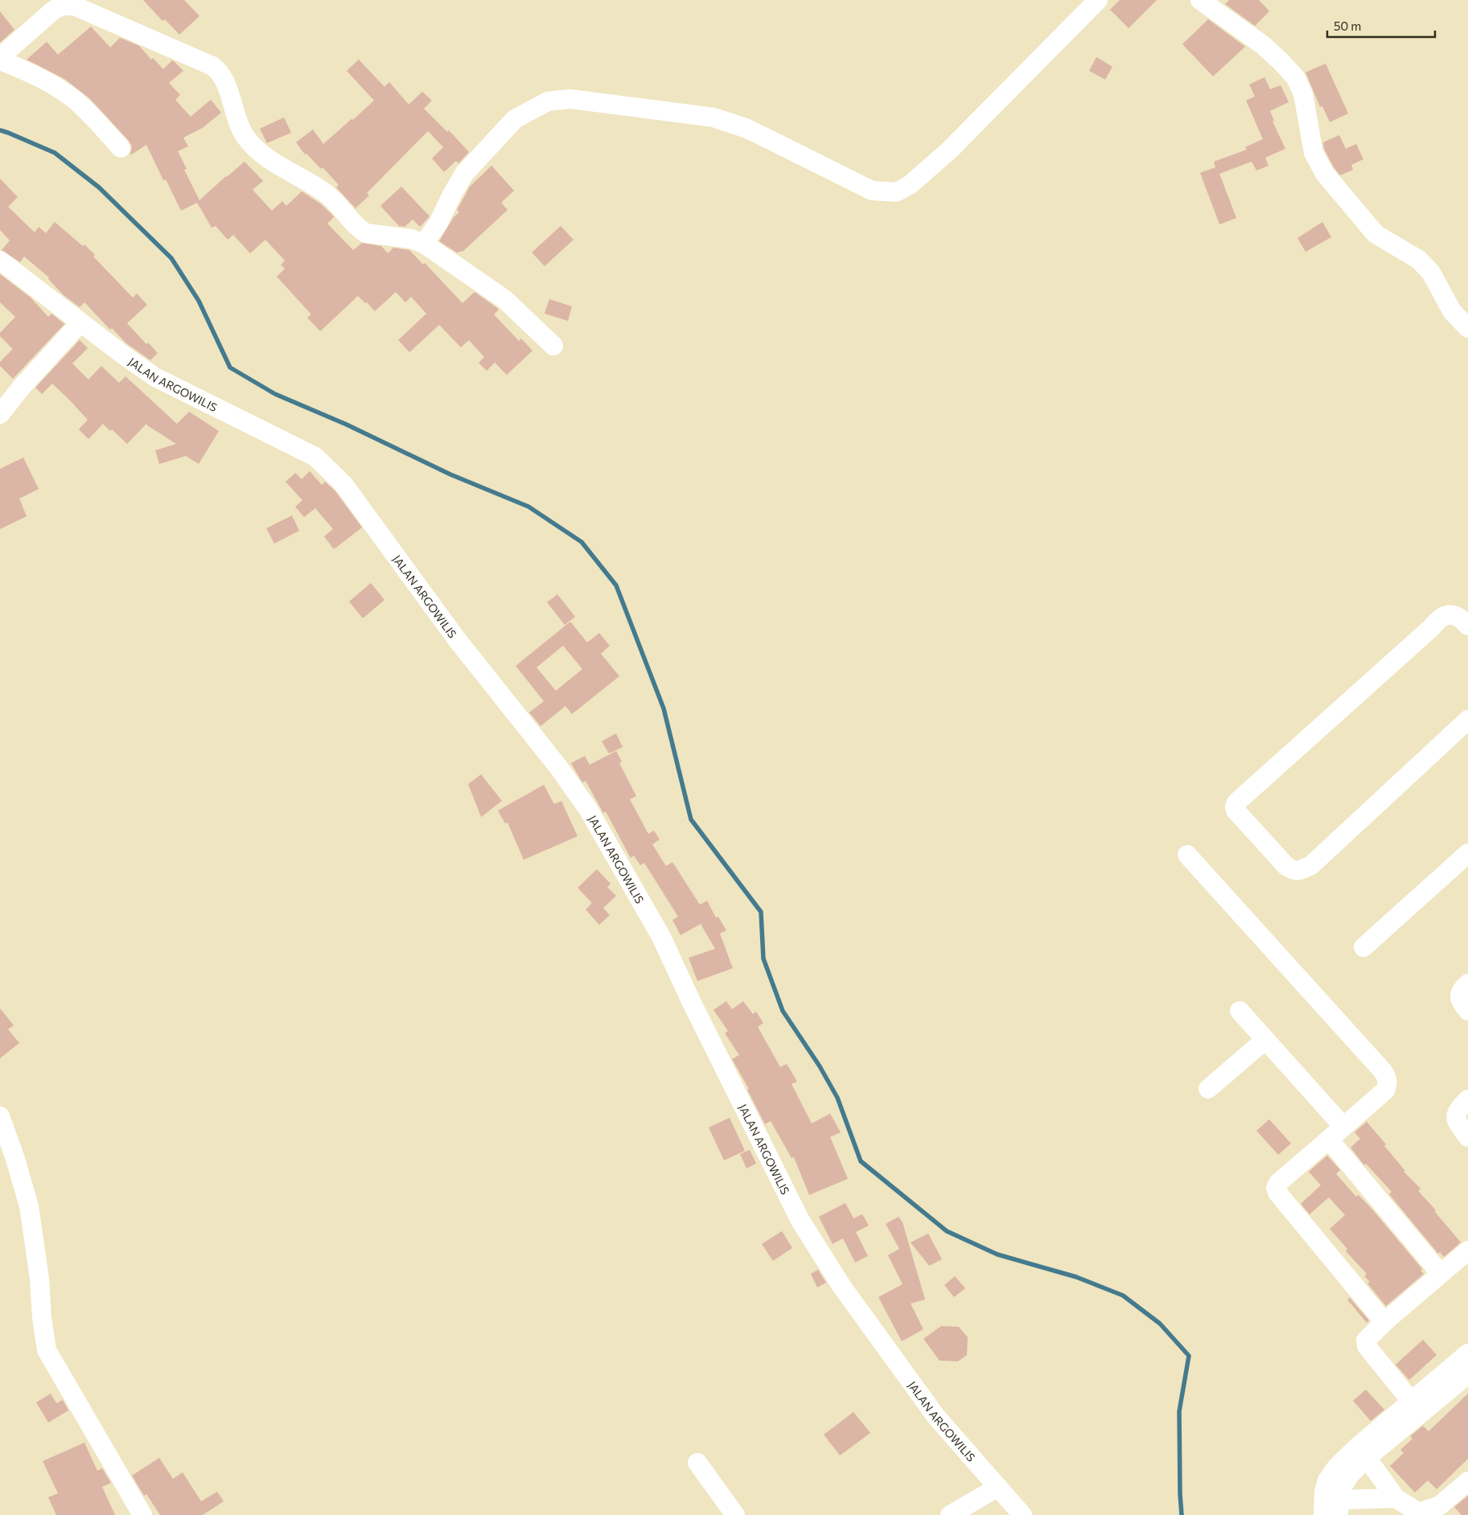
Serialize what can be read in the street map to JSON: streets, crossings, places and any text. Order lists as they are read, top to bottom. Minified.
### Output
{"streets":{"street":["JALAN ARGOWILIS"]},"scale_bar":"50 m"}
